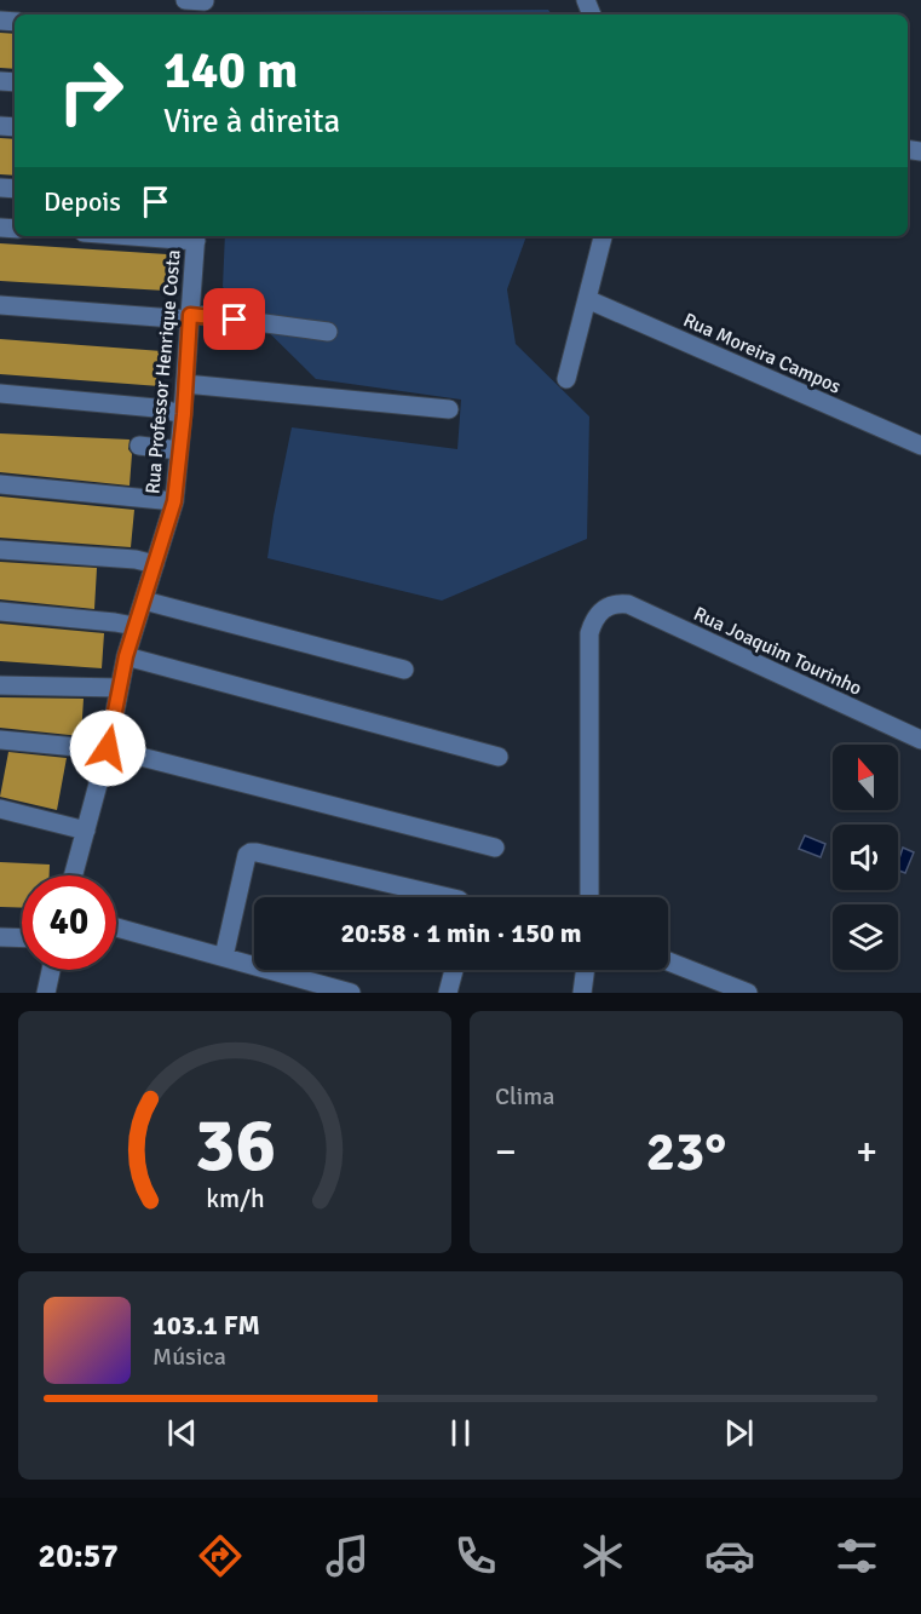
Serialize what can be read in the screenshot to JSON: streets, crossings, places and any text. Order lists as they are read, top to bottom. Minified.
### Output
{"streets":{"street":["Rua Moreira Campos","Rua Professor Henrique Costa","Rua Joaquim Tourinho"]},"north":"top","page":{"turn":["140 m","Vire à direita"],"then":"Depois","limit":"40","trip":"20:58 · 1 min · 150 m","tile":"Clima","heat":["−","23°","+"],"song":["103.1 FM","Música"],"tabs":"20:57","gauge":["36","km/h"]}}
